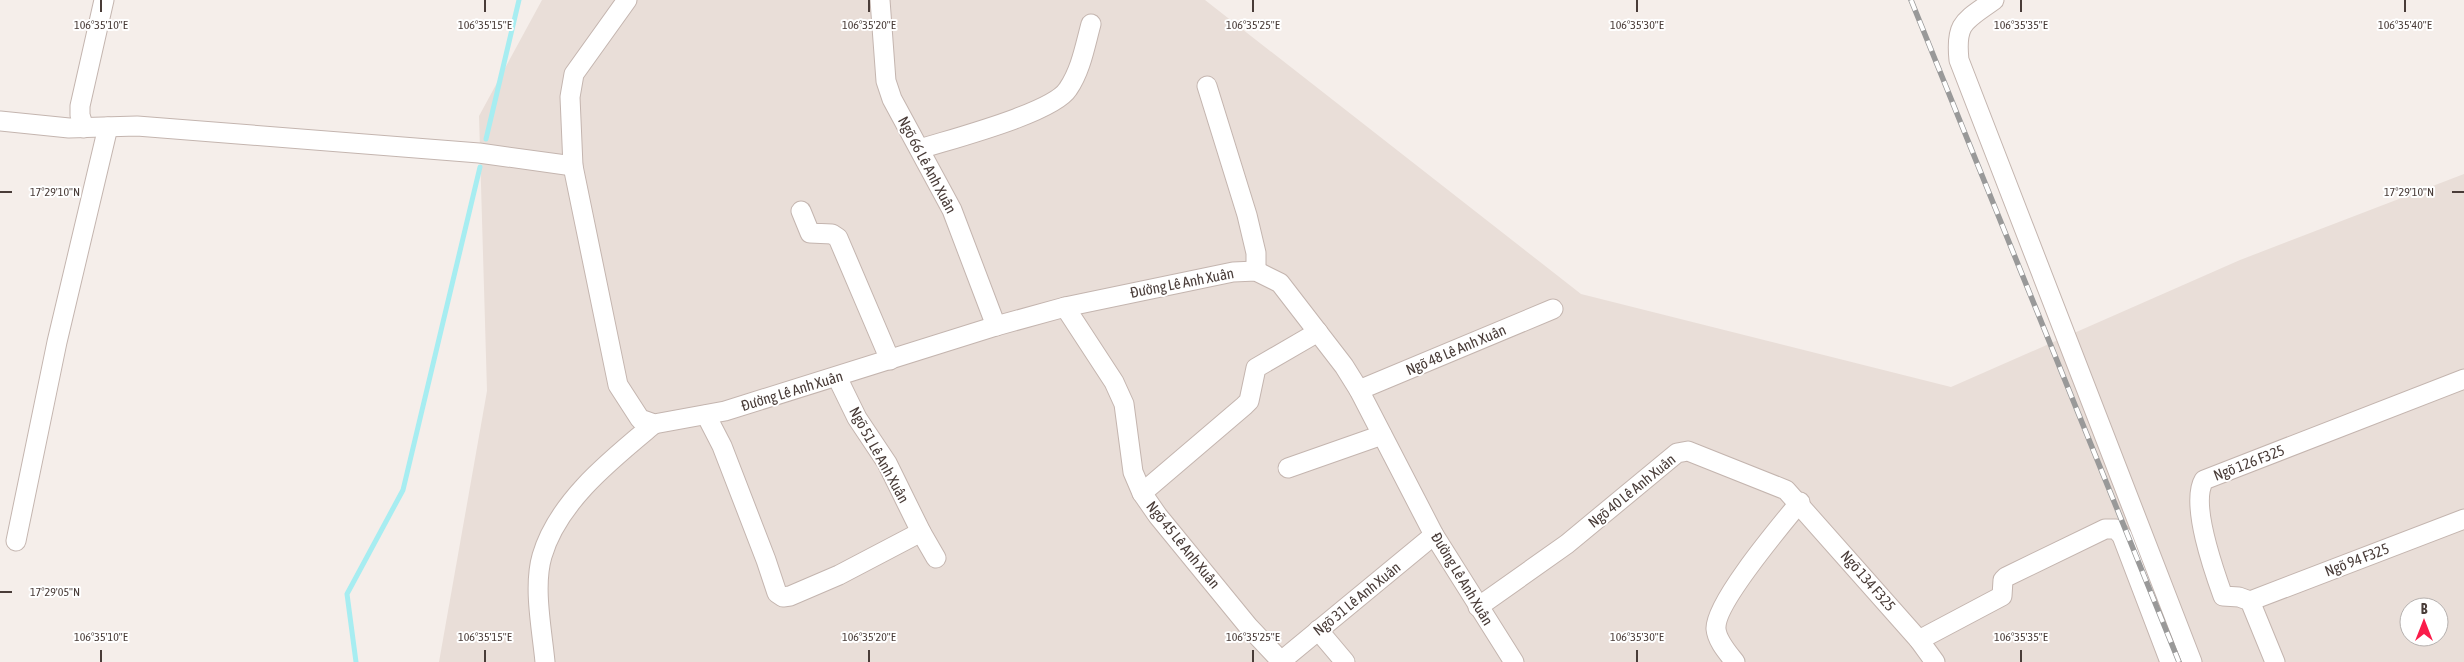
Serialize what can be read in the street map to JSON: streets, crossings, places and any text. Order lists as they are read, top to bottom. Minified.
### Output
{"streets":{"street":["Ngõ 66 Lê Anh Xuân","Đường Lê Anh Xuân","Ngõ 48 Lê Anh Xuân","Ngõ 51 Lê Anh Xuân","Ngõ 126 F325","Ngõ 40 Lê Anh Xuân","Ngõ 45 Lê Anh Xuân","Ngõ 94 F325","Ngõ 134 F325","Ngõ 31 Lê Anh Xuân"]},"crossings":[["Ngõ 66 Lê Anh Xuân","Đường Lê Anh Xuân"],["Đường Lê Anh Xuân","Ngõ 48 Lê Anh Xuân"],["Đường Lê Anh Xuân","Ngõ 51 Lê Anh Xuân"],["Đường Lê Anh Xuân","Ngõ 40 Lê Anh Xuân"],["Đường Lê Anh Xuân","Ngõ 45 Lê Anh Xuân"],["Đường Lê Anh Xuân","Ngõ 31 Lê Anh Xuân"],["Ngõ 126 F325","Ngõ 94 F325"],["Ngõ 40 Lê Anh Xuân","Ngõ 134 F325"],["Ngõ 45 Lê Anh Xuân","Ngõ 31 Lê Anh Xuân"]],"north":"top","coordinates":["106°35'10\"E","106°35'15\"E","106°35'20\"E","106°35'25\"E","106°35'30\"E","106°35'35\"E","106°35'40\"E","17°29'10\"N","17°29'05\"N"]}
